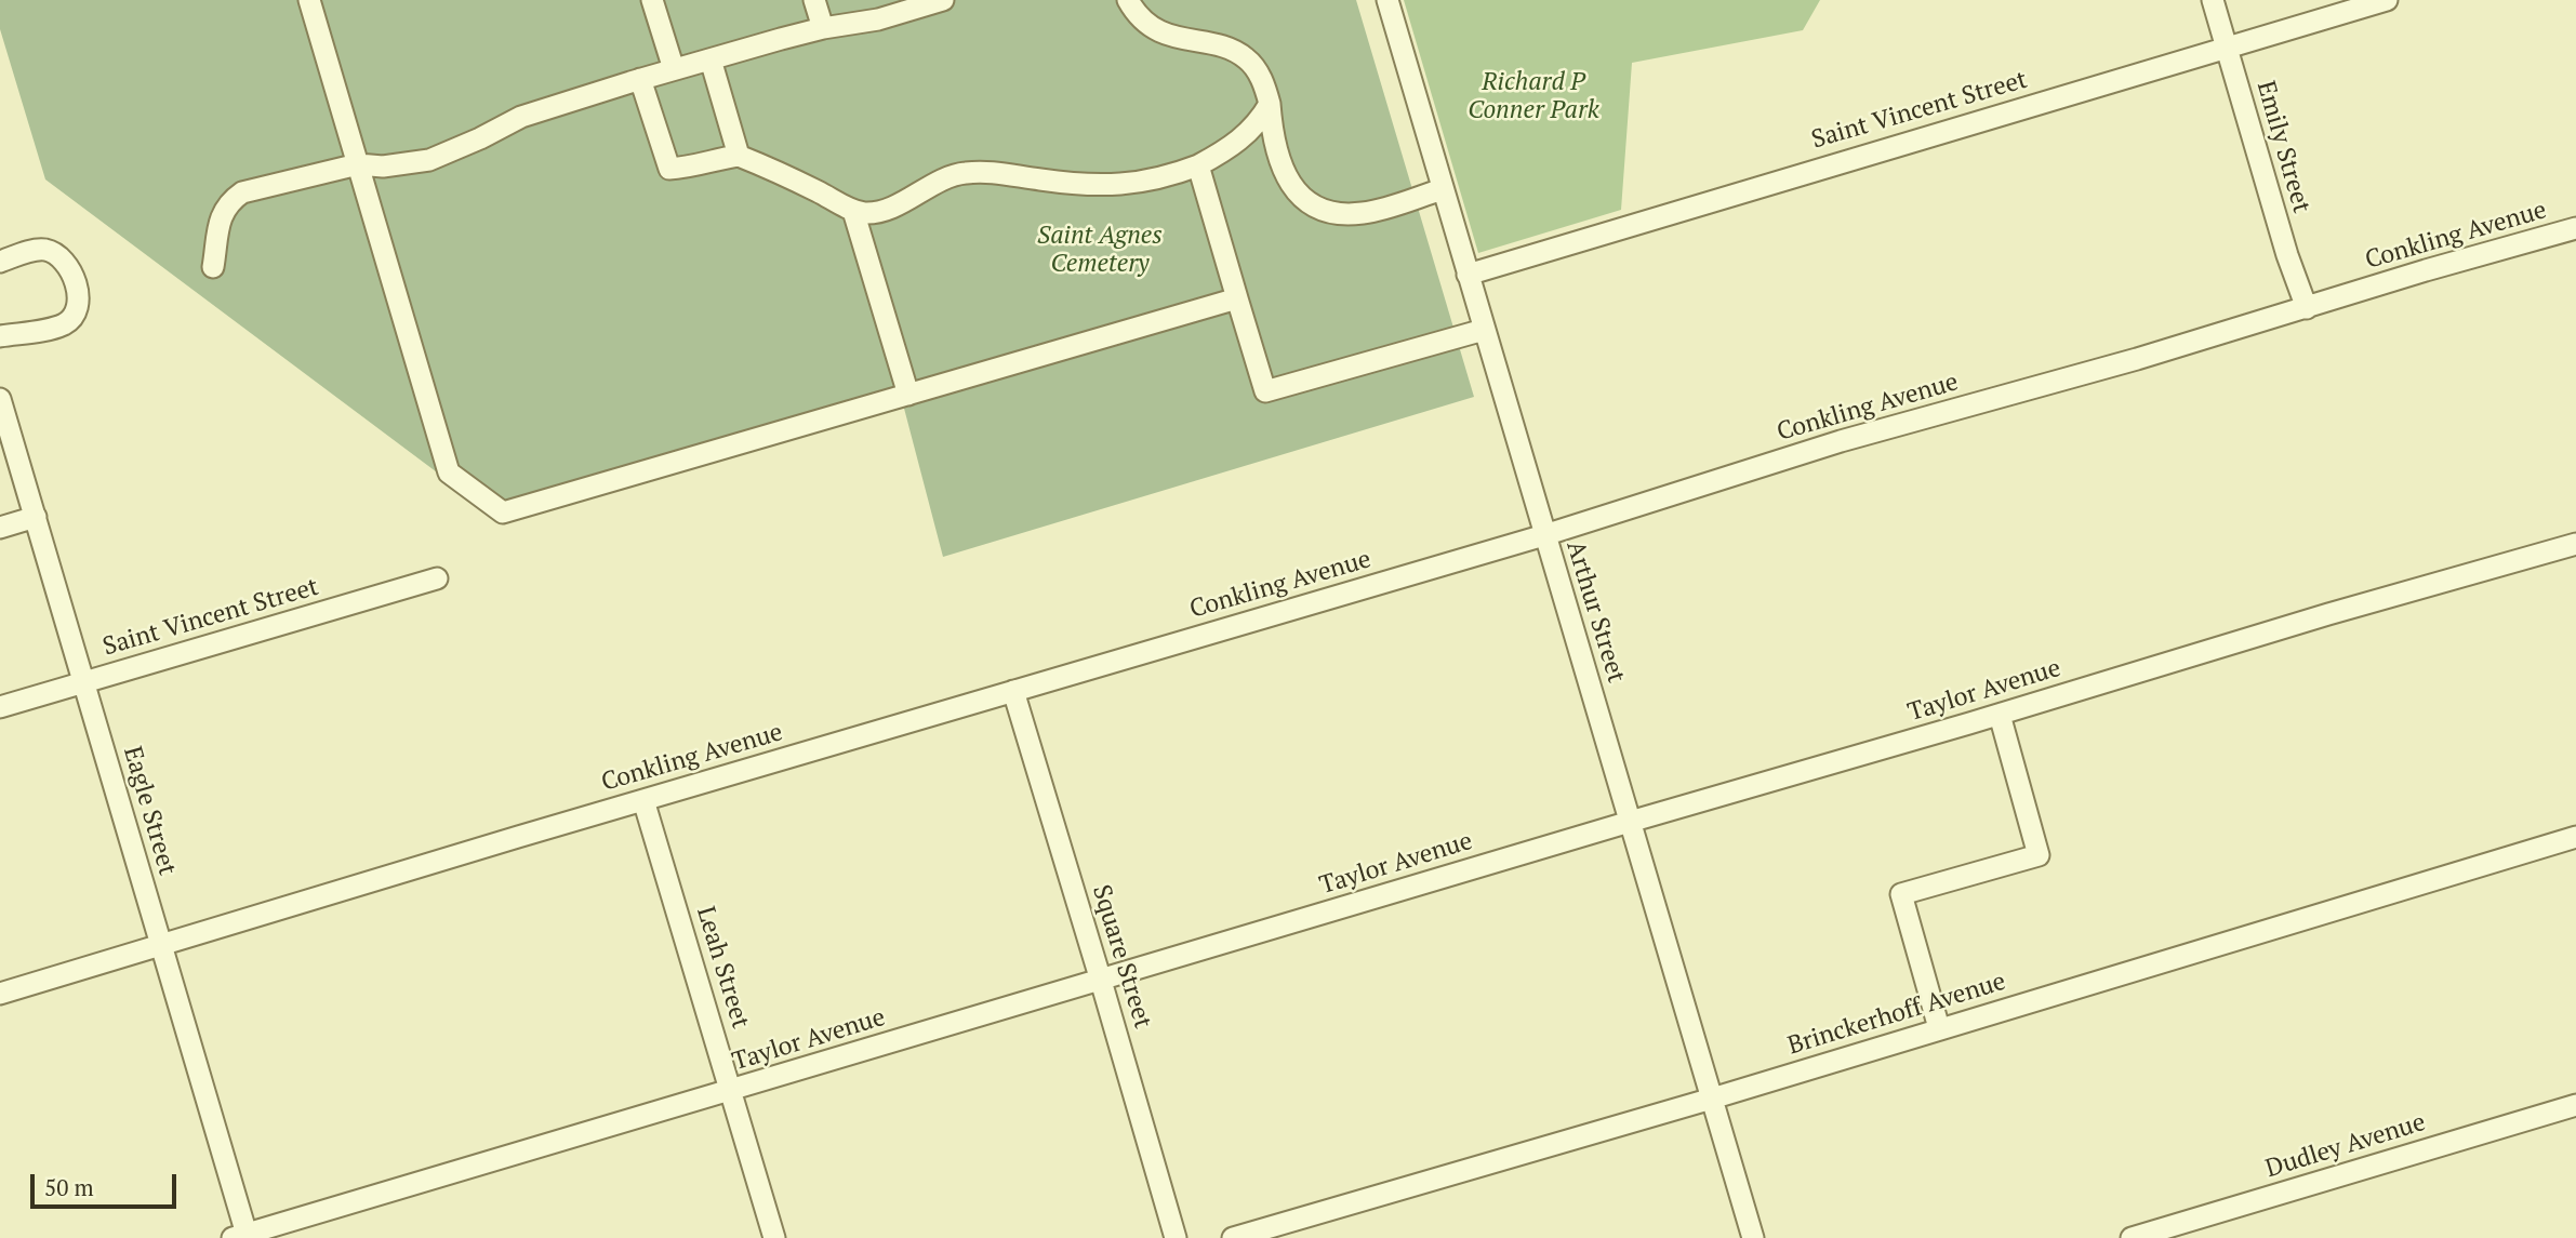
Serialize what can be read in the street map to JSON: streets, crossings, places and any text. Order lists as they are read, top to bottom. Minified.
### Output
{"streets":{"street":["Saint Vincent Street","Emily Street","Conkling Avenue","Arthur Street","Taylor Avenue","Eagle Street","Square Street","Leah Street","Brinckerhoff Avenue","Dudley Avenue"]},"crossings":[["Saint Vincent Street","Emily Street"],["Saint Vincent Street","Arthur Street"],["Saint Vincent Street","Eagle Street"],["Emily Street","Conkling Avenue"],["Conkling Avenue","Arthur Street"],["Conkling Avenue","Eagle Street"],["Conkling Avenue","Square Street"],["Conkling Avenue","Leah Street"],["Arthur Street","Taylor Avenue"],["Arthur Street","Brinckerhoff Avenue"],["Taylor Avenue","Eagle Street"],["Taylor Avenue","Square Street"],["Taylor Avenue","Leah Street"]],"parks":["Richard P Conner Park","Saint Agnes Cemetery"],"scale_bar":"50 m"}
